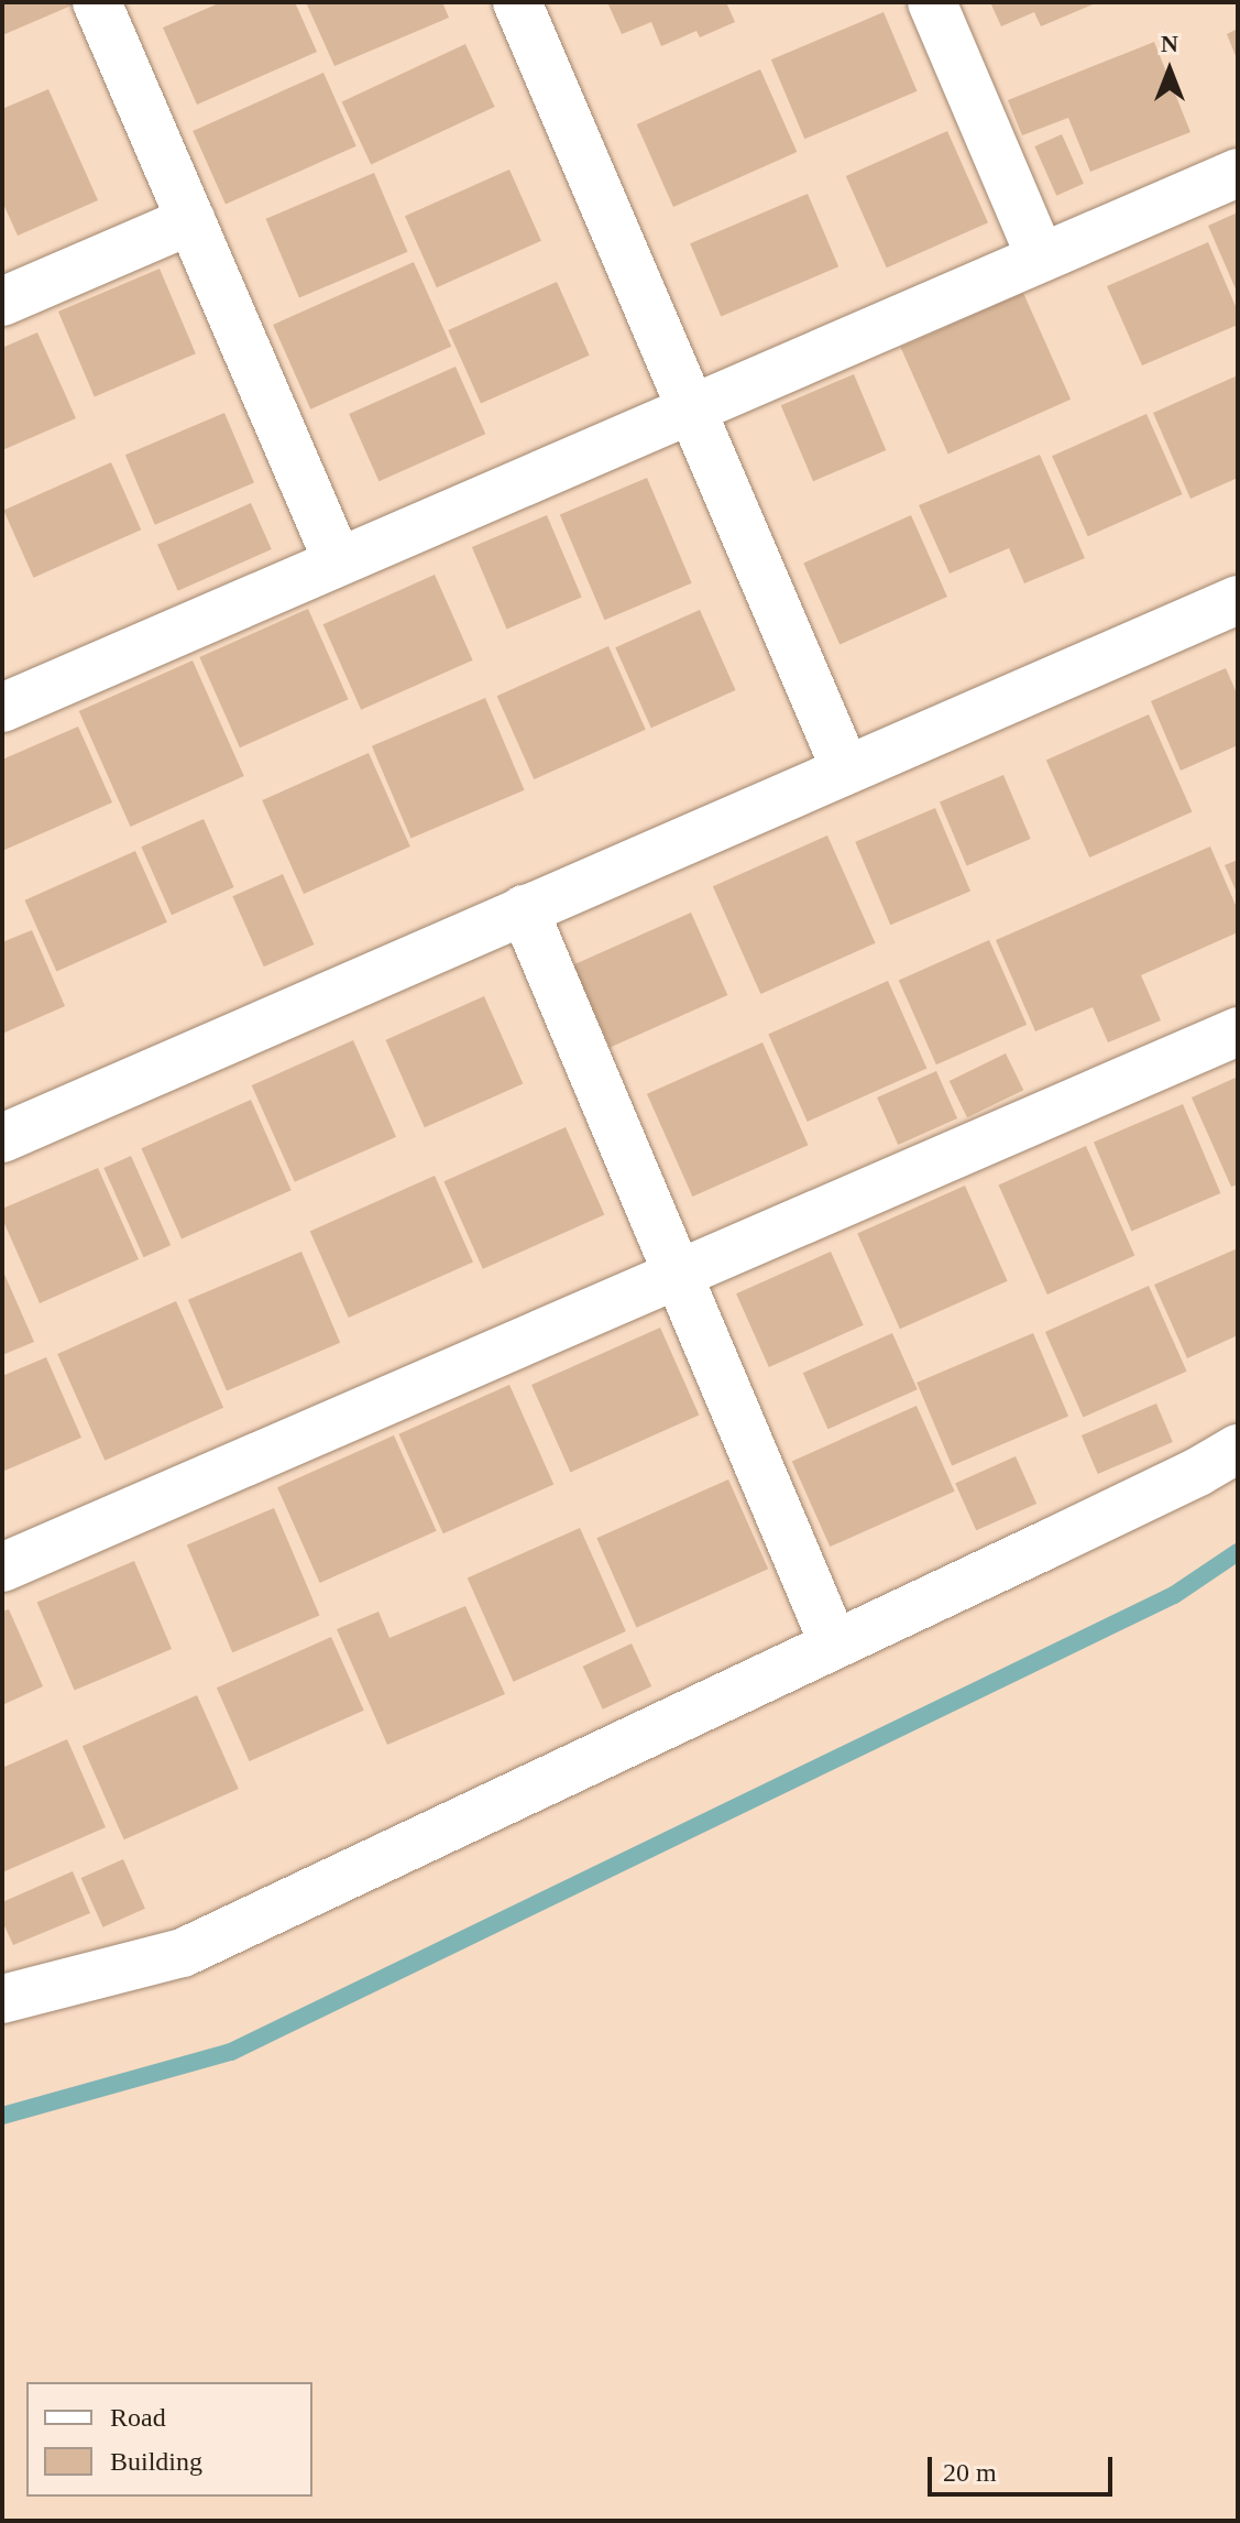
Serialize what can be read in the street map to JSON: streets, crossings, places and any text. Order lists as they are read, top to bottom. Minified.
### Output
{"legend":["Road","Building"],"scale_bar":"20 m","north":"top"}
